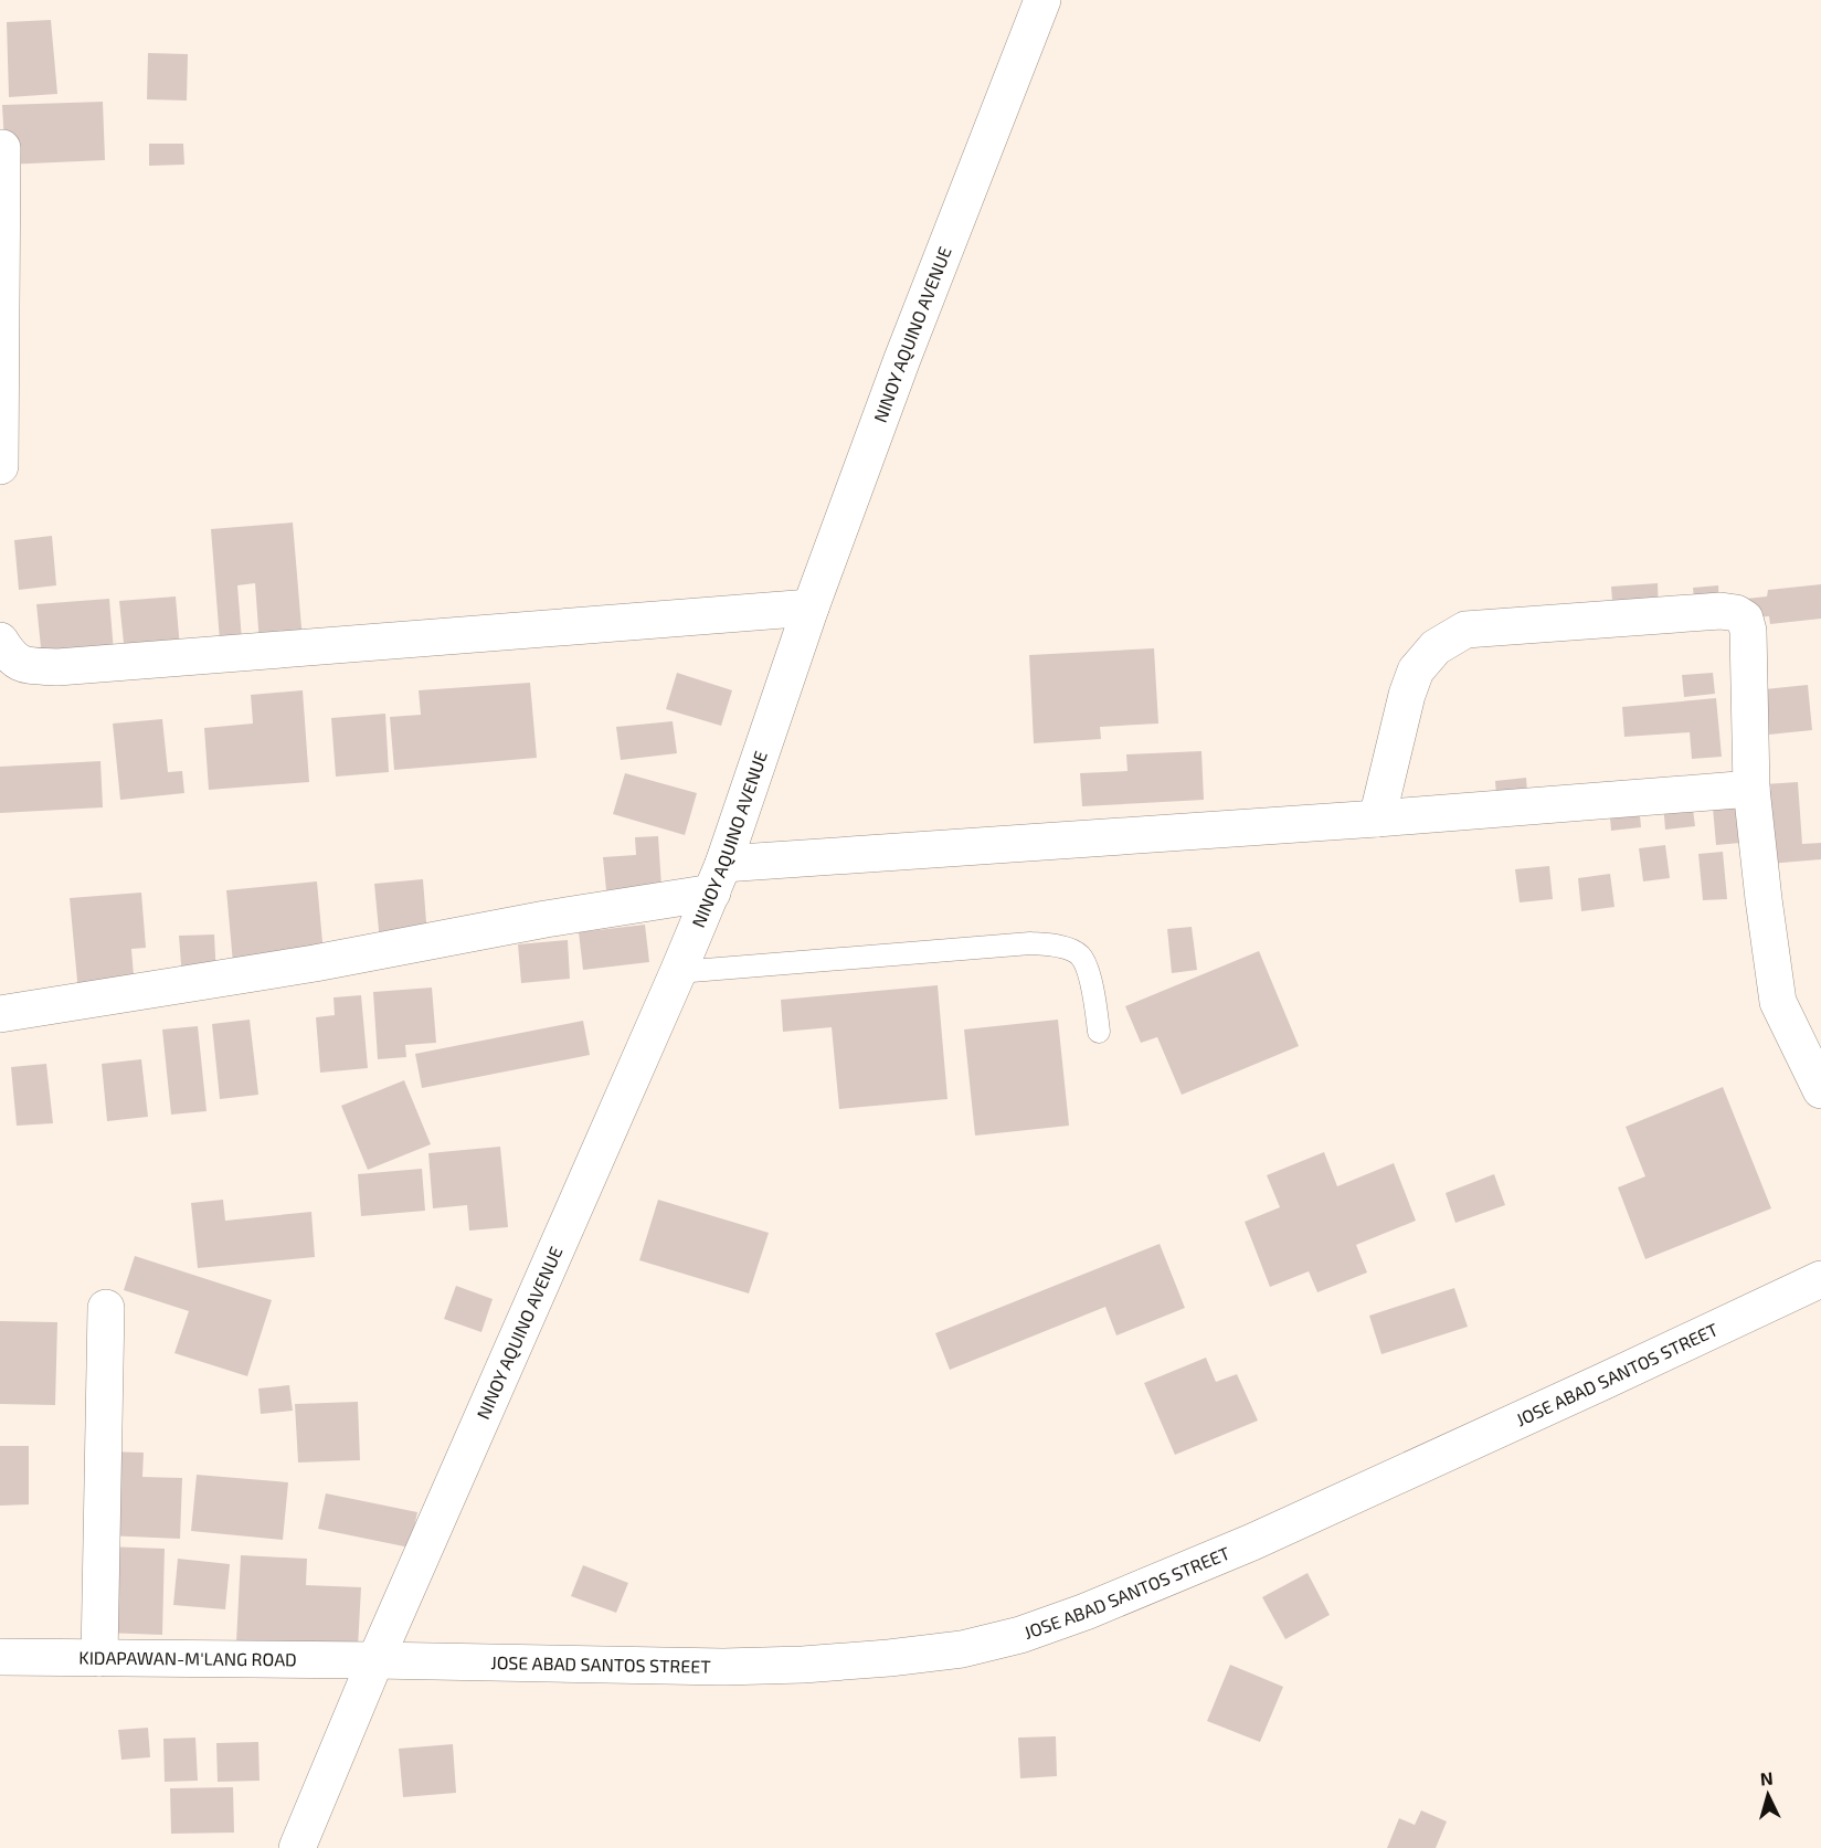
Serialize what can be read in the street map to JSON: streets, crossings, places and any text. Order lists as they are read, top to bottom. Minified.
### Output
{"streets":{"street":["NINOY AQUINO AVENUE","JOSE ABAD SANTOS STREET","KIDAPAWAN-M'LANG ROAD"]},"crossings":[["NINOY AQUINO AVENUE","JOSE ABAD SANTOS STREET"],["NINOY AQUINO AVENUE","KIDAPAWAN-M'LANG ROAD"],["JOSE ABAD SANTOS STREET","KIDAPAWAN-M'LANG ROAD"]],"north":"top"}
